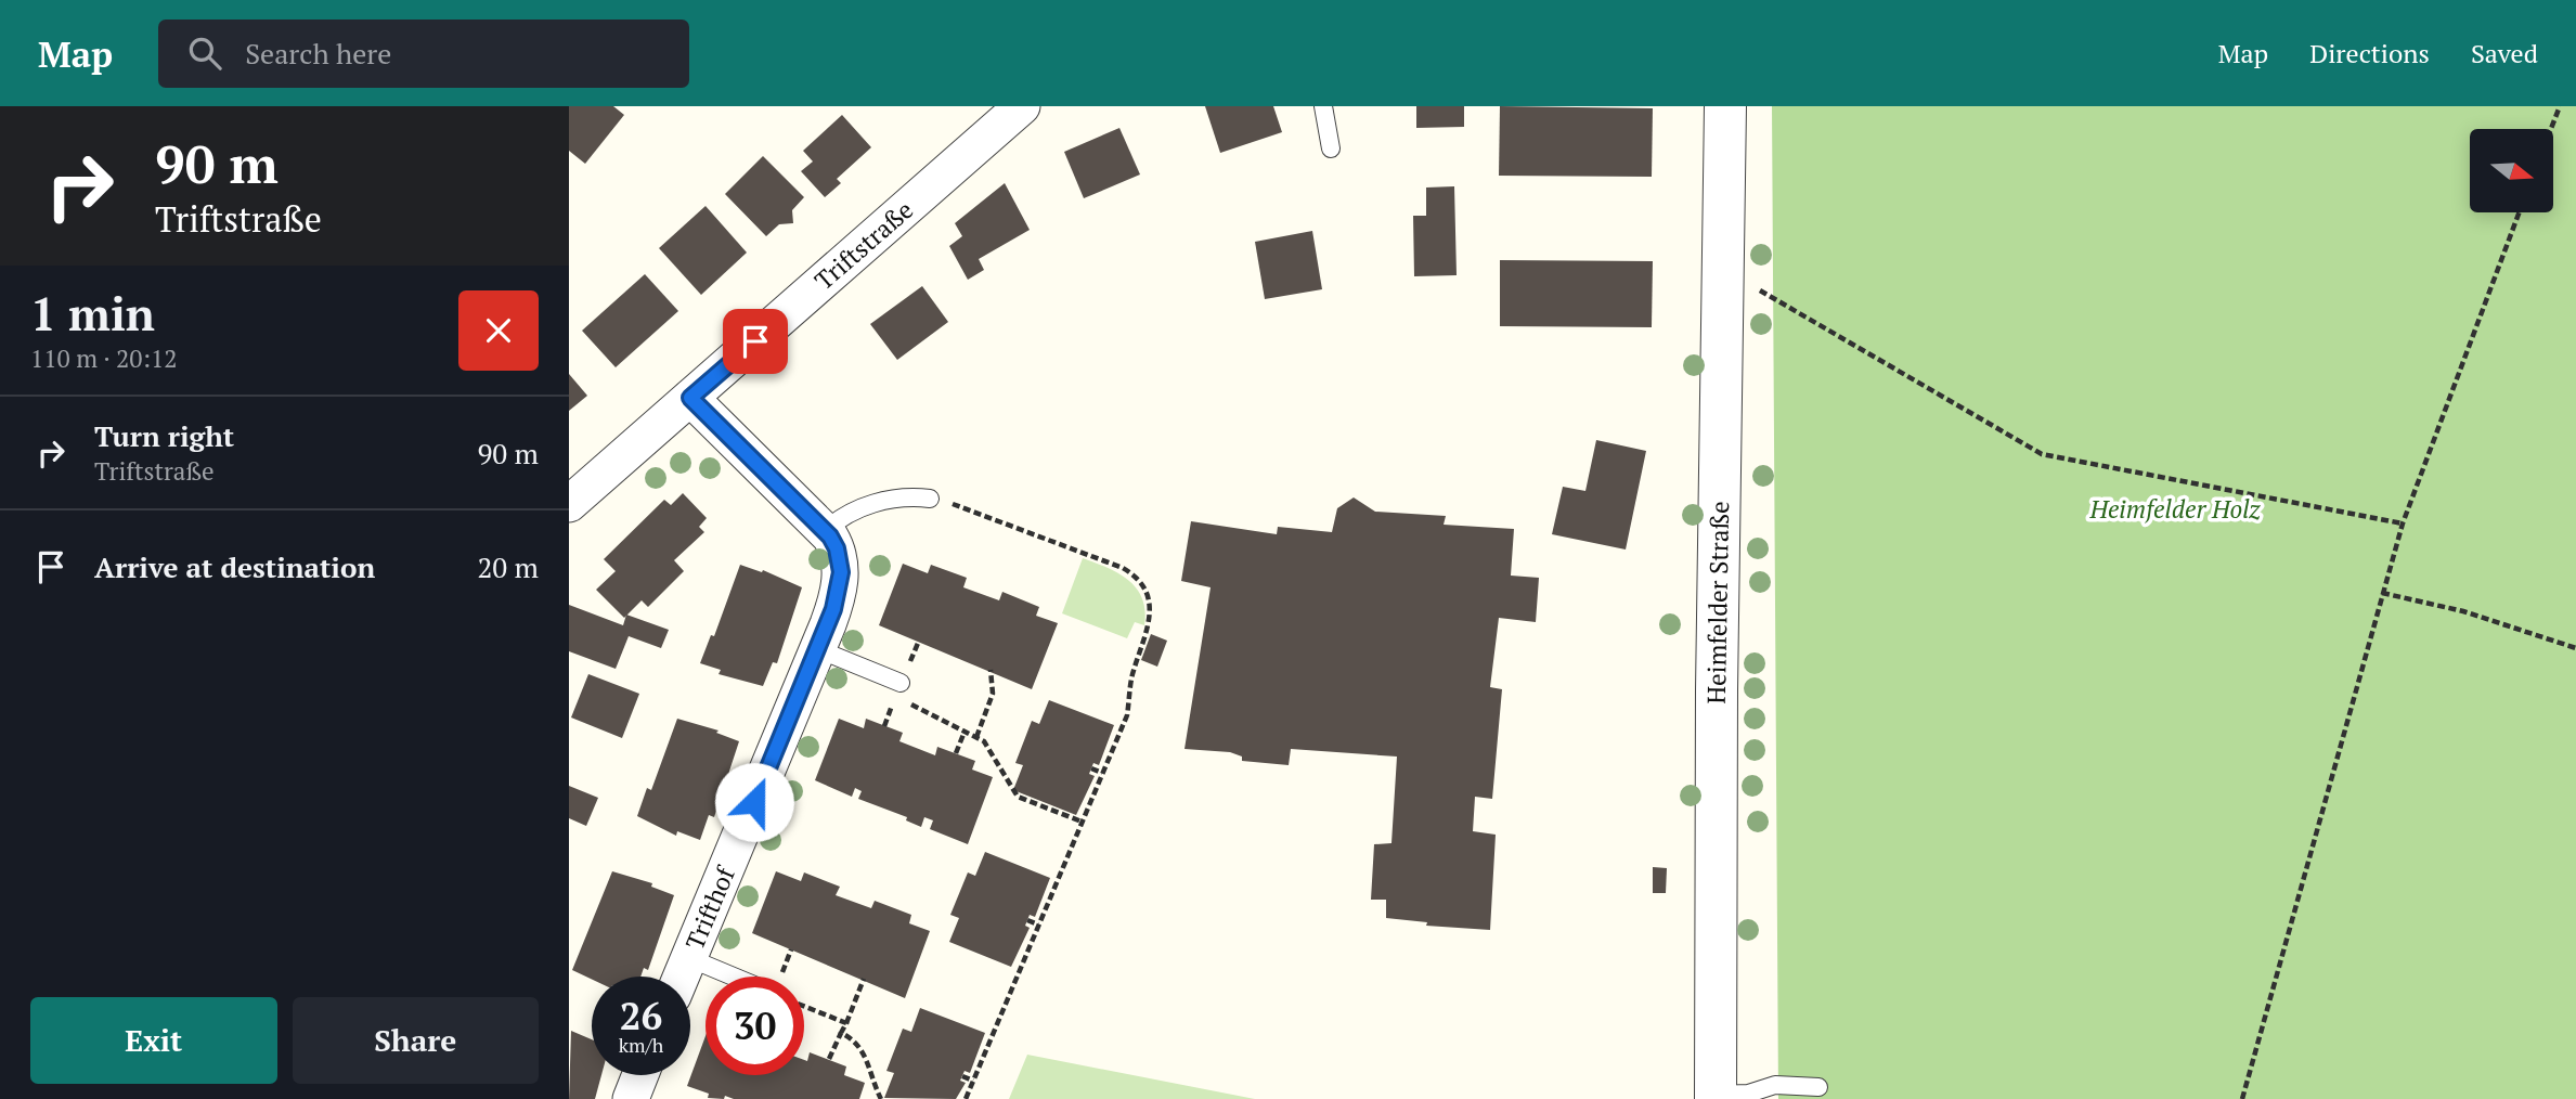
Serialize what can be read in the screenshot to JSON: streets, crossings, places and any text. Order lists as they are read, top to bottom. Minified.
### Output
{"streets":{"street":["Triftstraße","Heimfelder Straße","Trifthof"]},"crossings":[["Triftstraße","Trifthof"]],"parks":["Heimfelder Holz"],"north":"right","page":{"header":"Map","search":"Search here","nav":["Map","Directions","Saved"],"turn":["90 m","Triftstraße"],"heading":["1 min","110 m · 20:12"],"list":[{"name":"Turn right","note":"Triftstraße","value":"90 m"},{"name":"Arrive at destination","value":"20 m"}],"speed":"26 km/h","limit":"30","buttons":["Exit","Share"]}}
